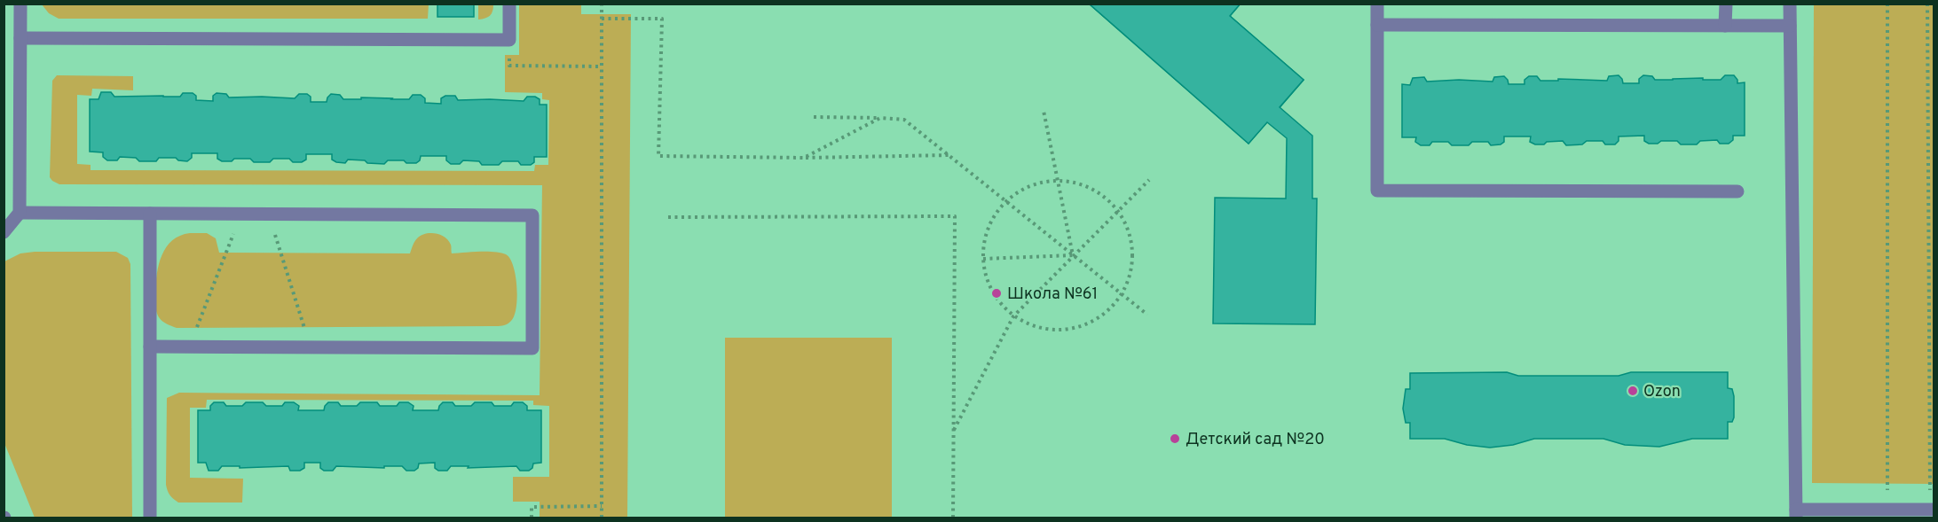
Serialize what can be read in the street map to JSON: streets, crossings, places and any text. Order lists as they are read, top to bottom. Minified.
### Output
{"places":["Школа №61","Ozon","Детский сад №20"]}
